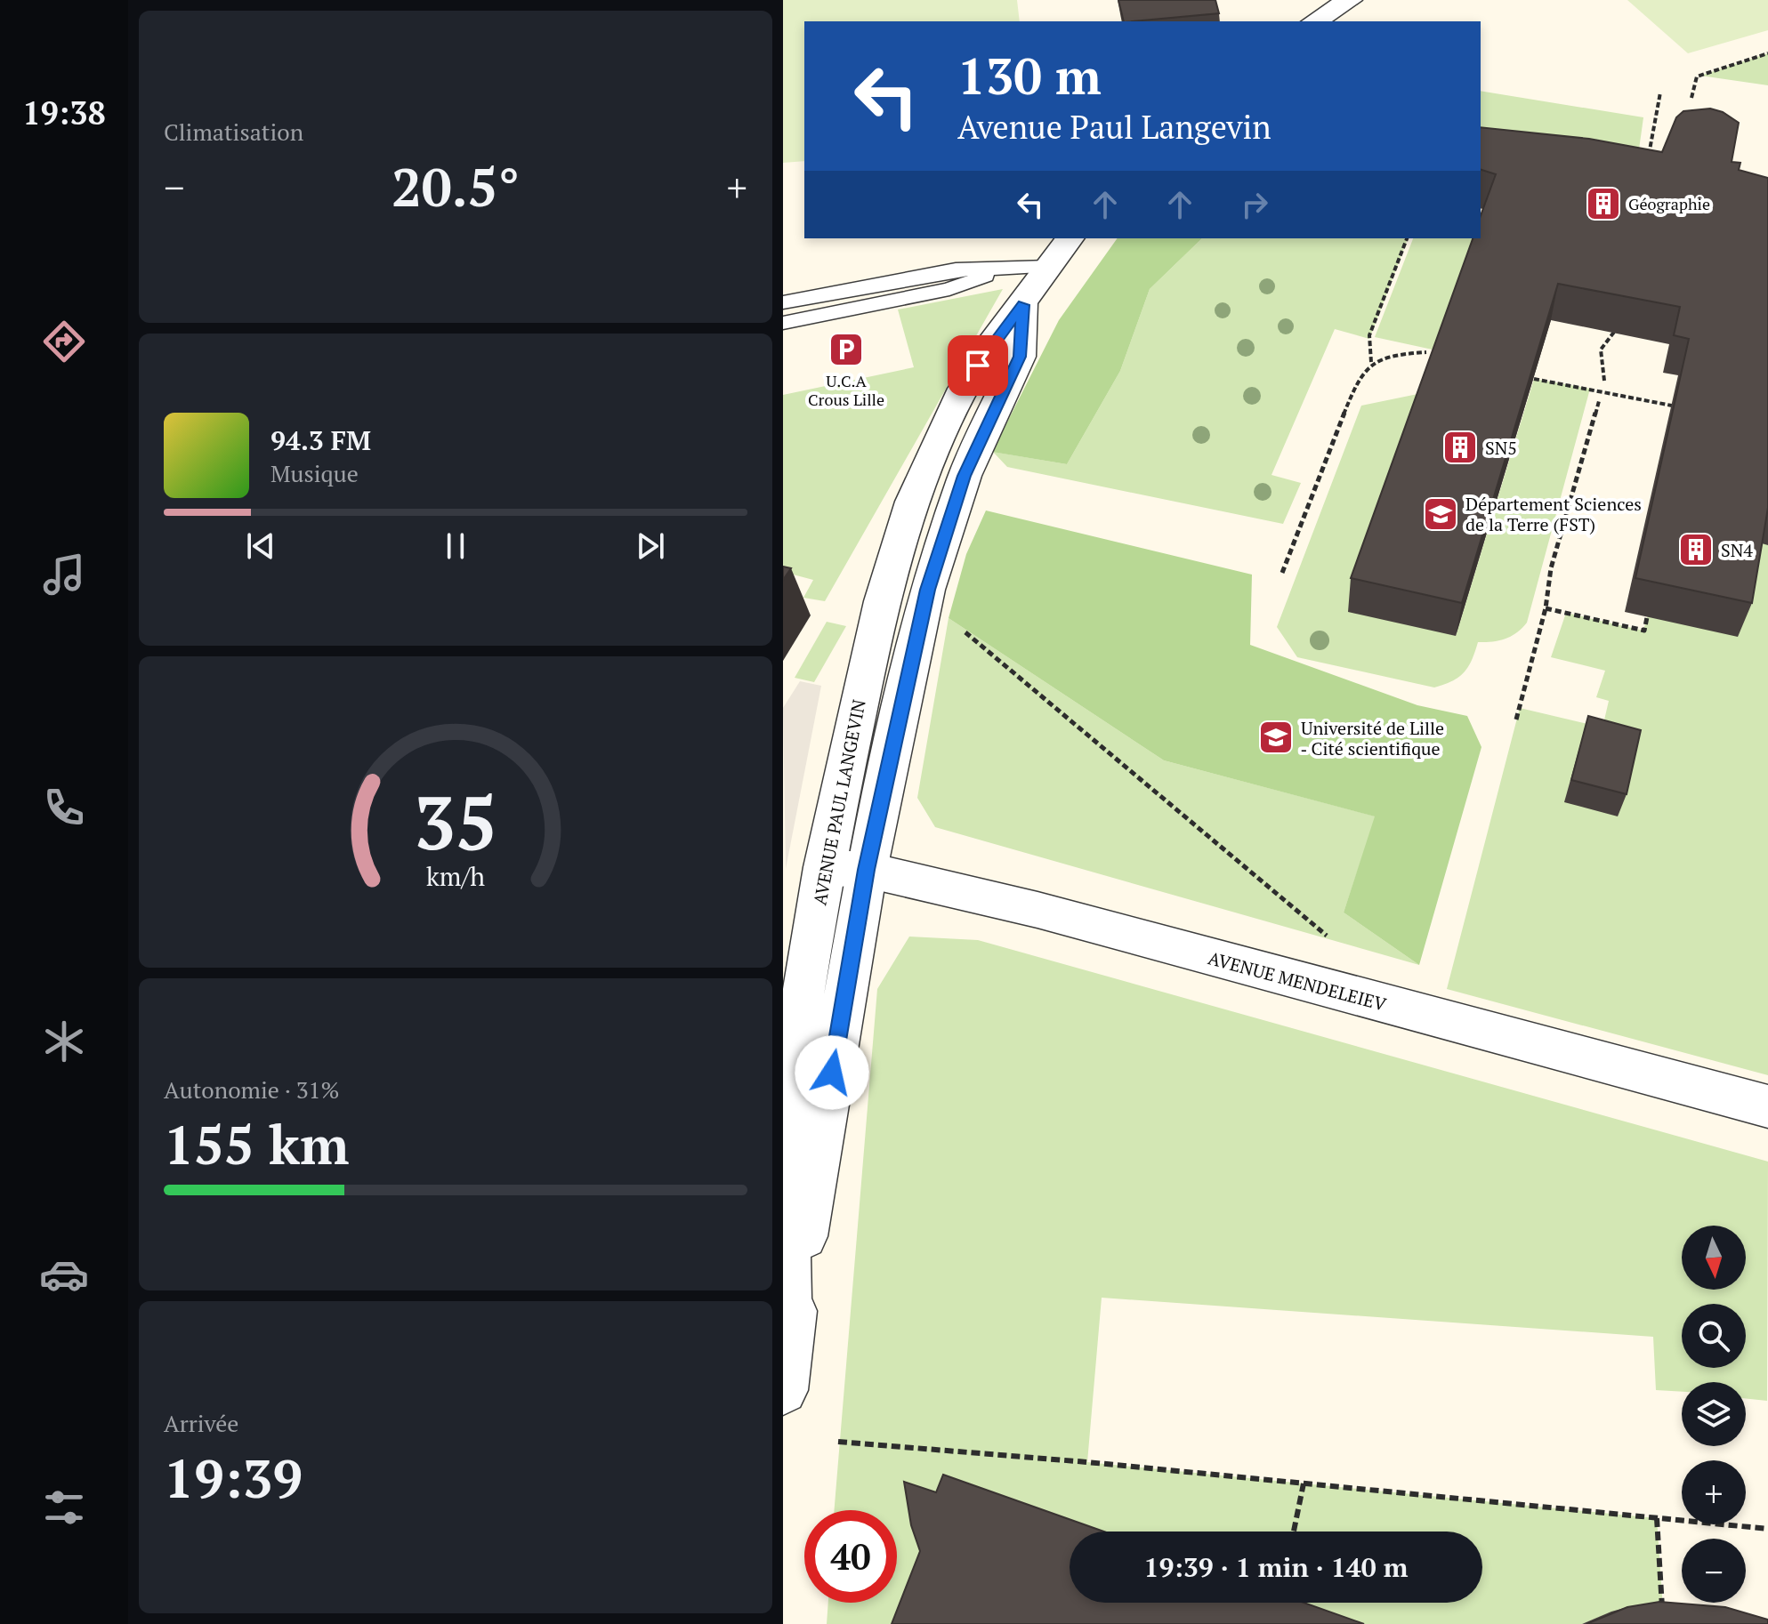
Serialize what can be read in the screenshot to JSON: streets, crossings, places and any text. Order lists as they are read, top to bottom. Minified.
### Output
{"streets":{"street":["AVENUE PAUL LANGEVIN","AVENUE MENDELEIEV"]},"crossings":[["AVENUE PAUL LANGEVIN","AVENUE MENDELEIEV"]],"places":{"building":["Géographie","SN5","SN4"],"parking":["U.C.A Crous Lille"],"school or university":["Département Sciences de la Terre (FST)","Université de Lille ‐ Cité scientifique"]},"north":"bottom","page":{"tabs":"19:38","tile":["Climatisation",["Autonomie · 31%","155 km"],["Arrivée","19:39"]],"turn":["130 m","Avenue Paul Langevin"],"heat":["−","20.5°","+"],"song":["94.3 FM","Musique"],"map_buttons":["+","−"],"limit":"40","trip":"19:39 · 1 min · 140 m","gauge":["35","km/h"]}}
